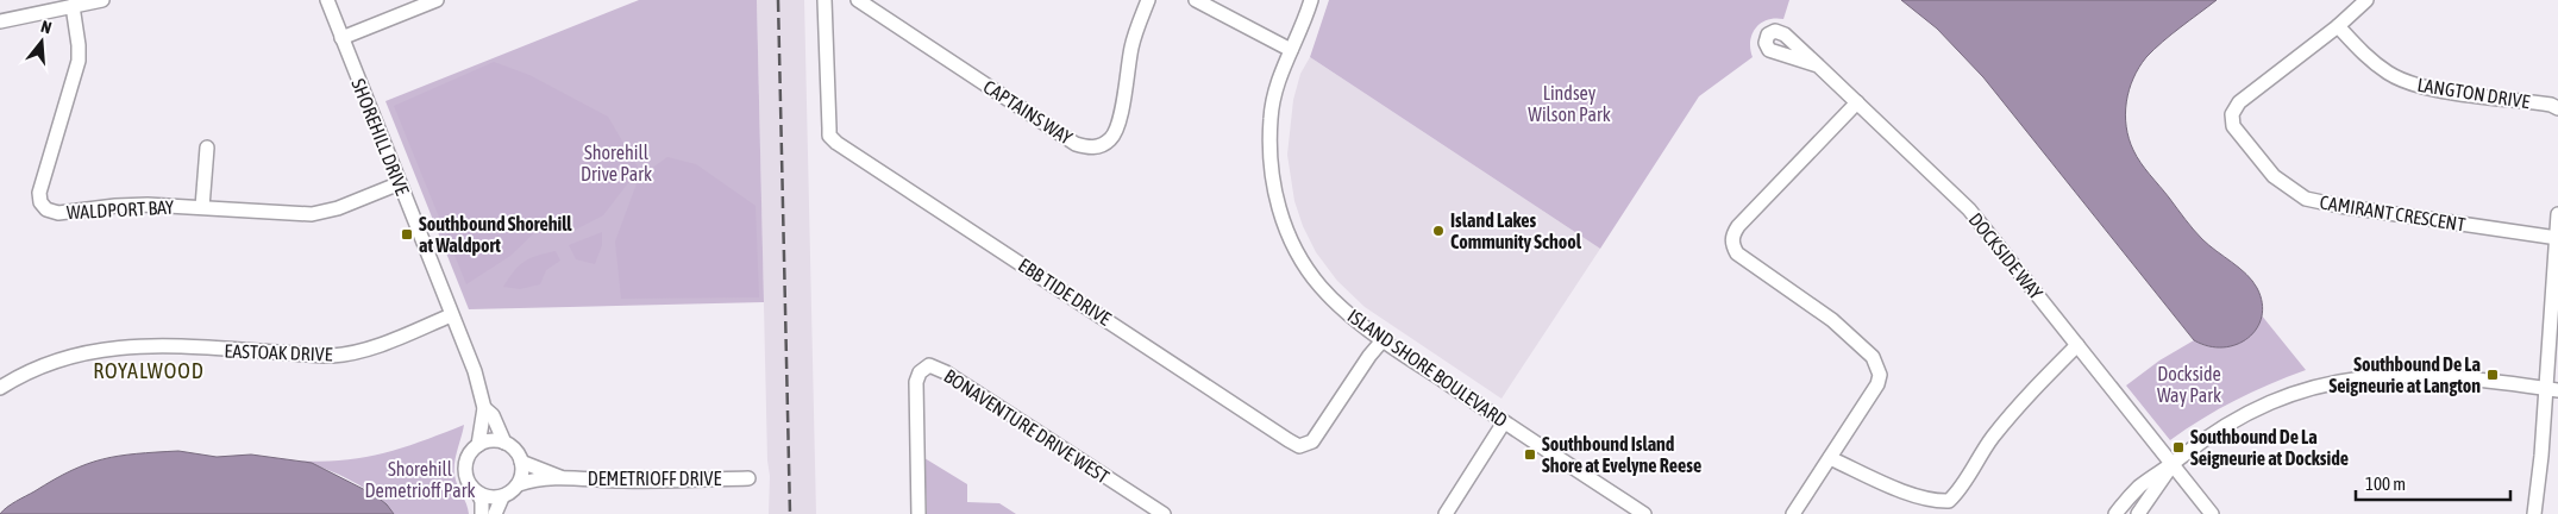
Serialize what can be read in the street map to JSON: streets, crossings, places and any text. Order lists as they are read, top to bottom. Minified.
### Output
{"streets":{"street":["LANGTON DRIVE","CAPTAINS WAY","SHOREHILL DRIVE","WALDPORT BAY","CAMIRANT CRESCENT","DOCKSIDE WAY","EBB TIDE DRIVE","EASTOAK DRIVE","ISLAND SHORE BOULEVARD","BONAVENTURE DRIVE WEST","DEMETRIOFF DRIVE"]},"crossings":[["LANGTON DRIVE","CAMIRANT CRESCENT"],["SHOREHILL DRIVE","WALDPORT BAY"],["SHOREHILL DRIVE","EASTOAK DRIVE"],["SHOREHILL DRIVE","DEMETRIOFF DRIVE"],["EBB TIDE DRIVE","ISLAND SHORE BOULEVARD"]],"districts":["ROYALWOOD"],"parks":["Lindsey Wilson Park","Shorehill Drive Park","Dockside Way Park","Shorehill Demetrioff Park"],"places":{"other":["Island Lakes Community School"],"transit":["Southbound Shorehill at Waldport","Southbound De La Seigneurie at Langton","Southbound De La Seigneurie at Dockside","Southbound Island Shore at Evelyne Reese"]},"scale_bar":"100 m","north":"top"}
